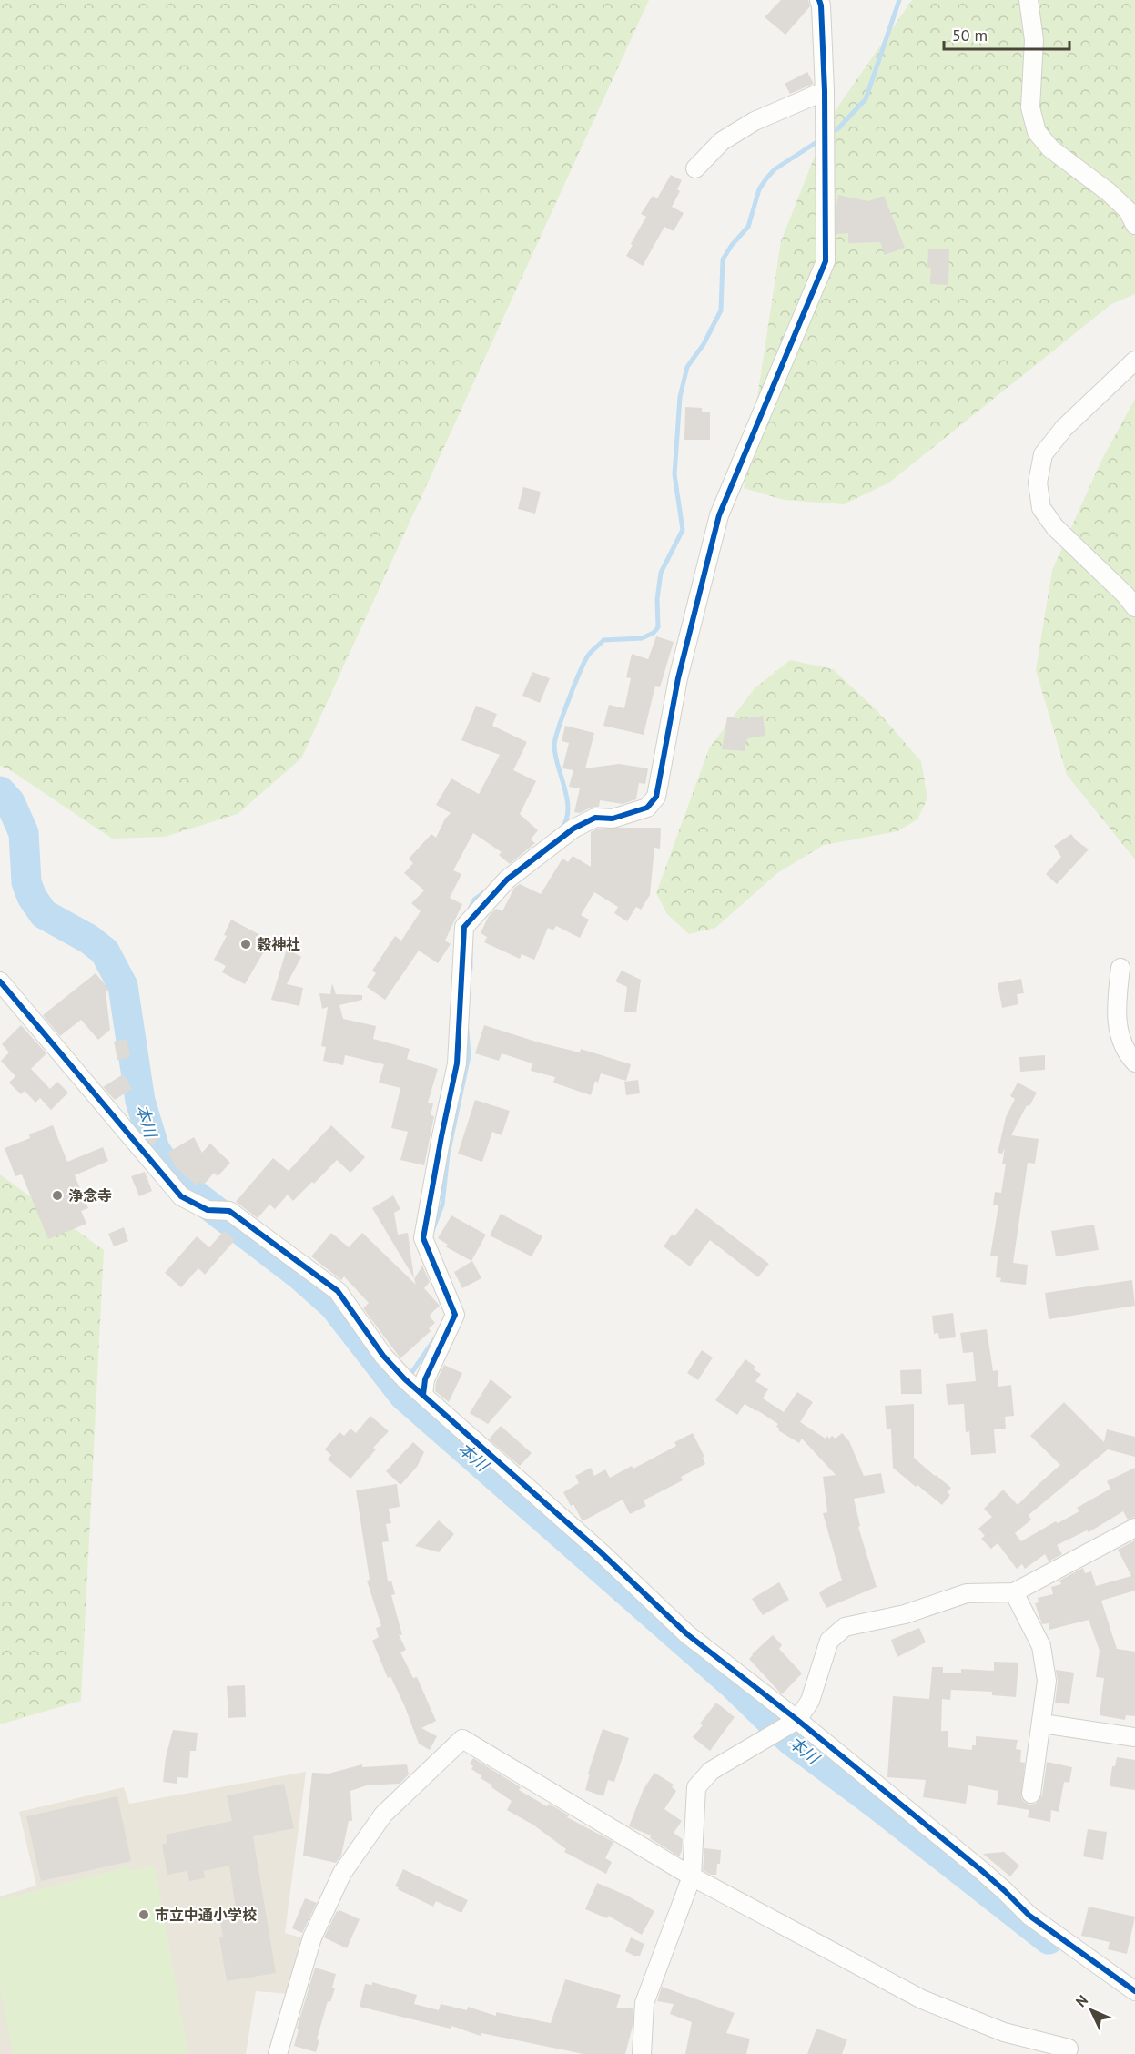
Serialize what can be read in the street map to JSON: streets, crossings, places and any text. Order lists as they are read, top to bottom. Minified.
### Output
{"water":["本川"],"places":["穀神社","浄念寺","市立中通小学校"],"scale_bar":"50 m","north":"top left"}
